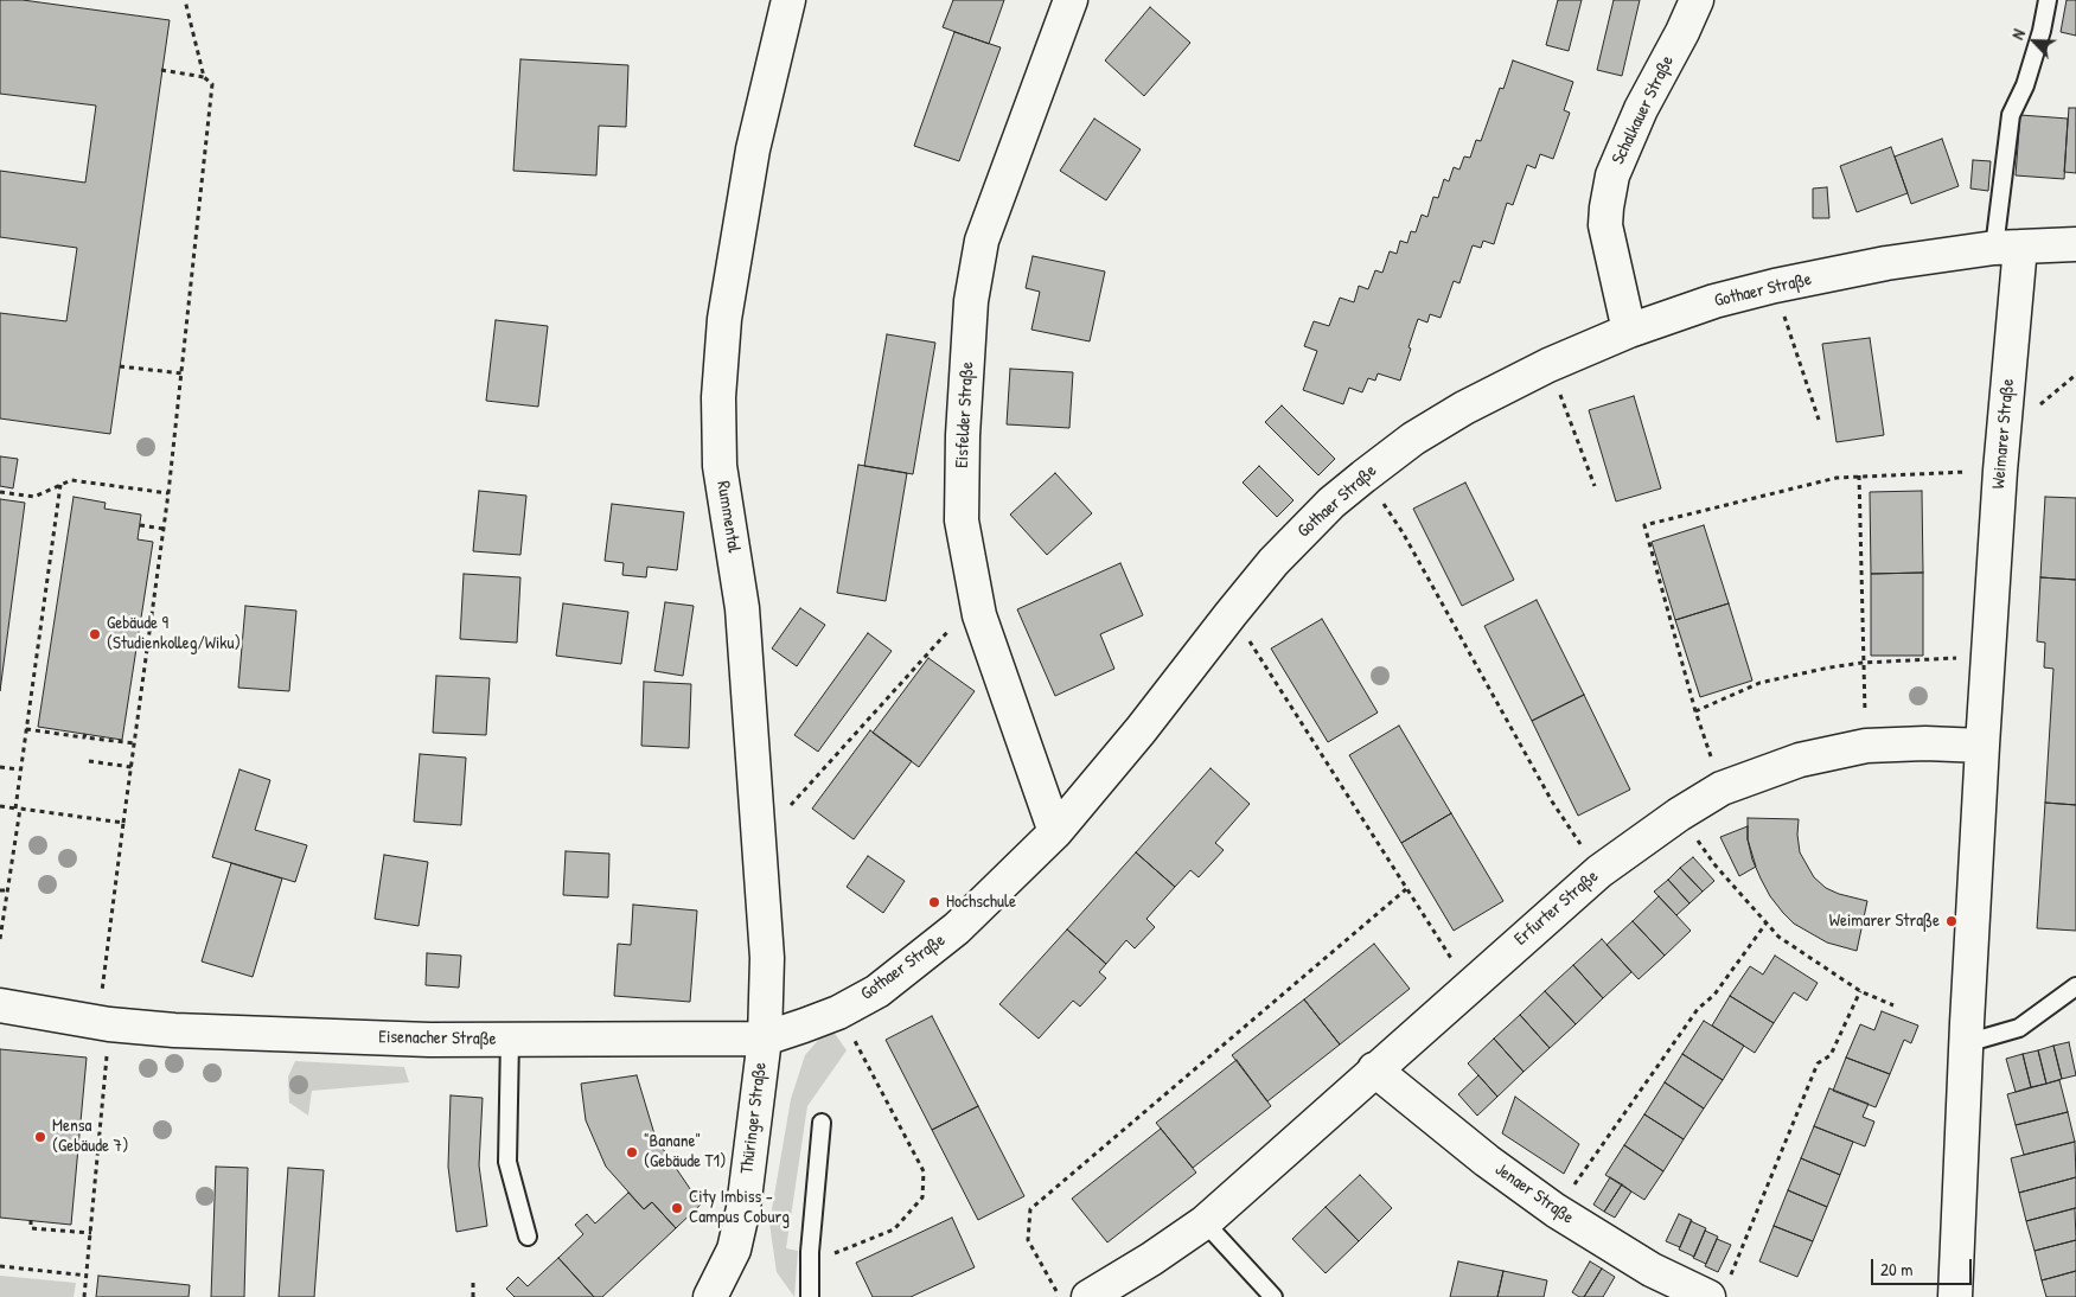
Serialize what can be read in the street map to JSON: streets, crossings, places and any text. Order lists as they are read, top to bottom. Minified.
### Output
{"streets":{"street":["Schalkauer Straße","Gothaer Straße","Eisfelder Straße","Weimarer Straße","Rummental","Erfurter Straße","Eisenacher Straße","Thüringer Straße","Jenaer Straße"]},"crossings":[["Schalkauer Straße","Gothaer Straße"],["Gothaer Straße","Eisfelder Straße"],["Gothaer Straße","Weimarer Straße"],["Gothaer Straße","Rummental"],["Gothaer Straße","Eisenacher Straße"],["Gothaer Straße","Thüringer Straße"],["Weimarer Straße","Erfurter Straße"],["Rummental","Eisenacher Straße"],["Rummental","Thüringer Straße"],["Erfurter Straße","Jenaer Straße"],["Eisenacher Straße","Thüringer Straße"]],"places":["Gebäude 9 (Studienkolleg/Wiku)","Hochschule","Weimarer Straße","Mensa (Gebäude 7)","\"Banane\" (Gebäude T1)","City Imbiss - Campus Coburg"],"scale_bar":"20 m","north":"top left"}
